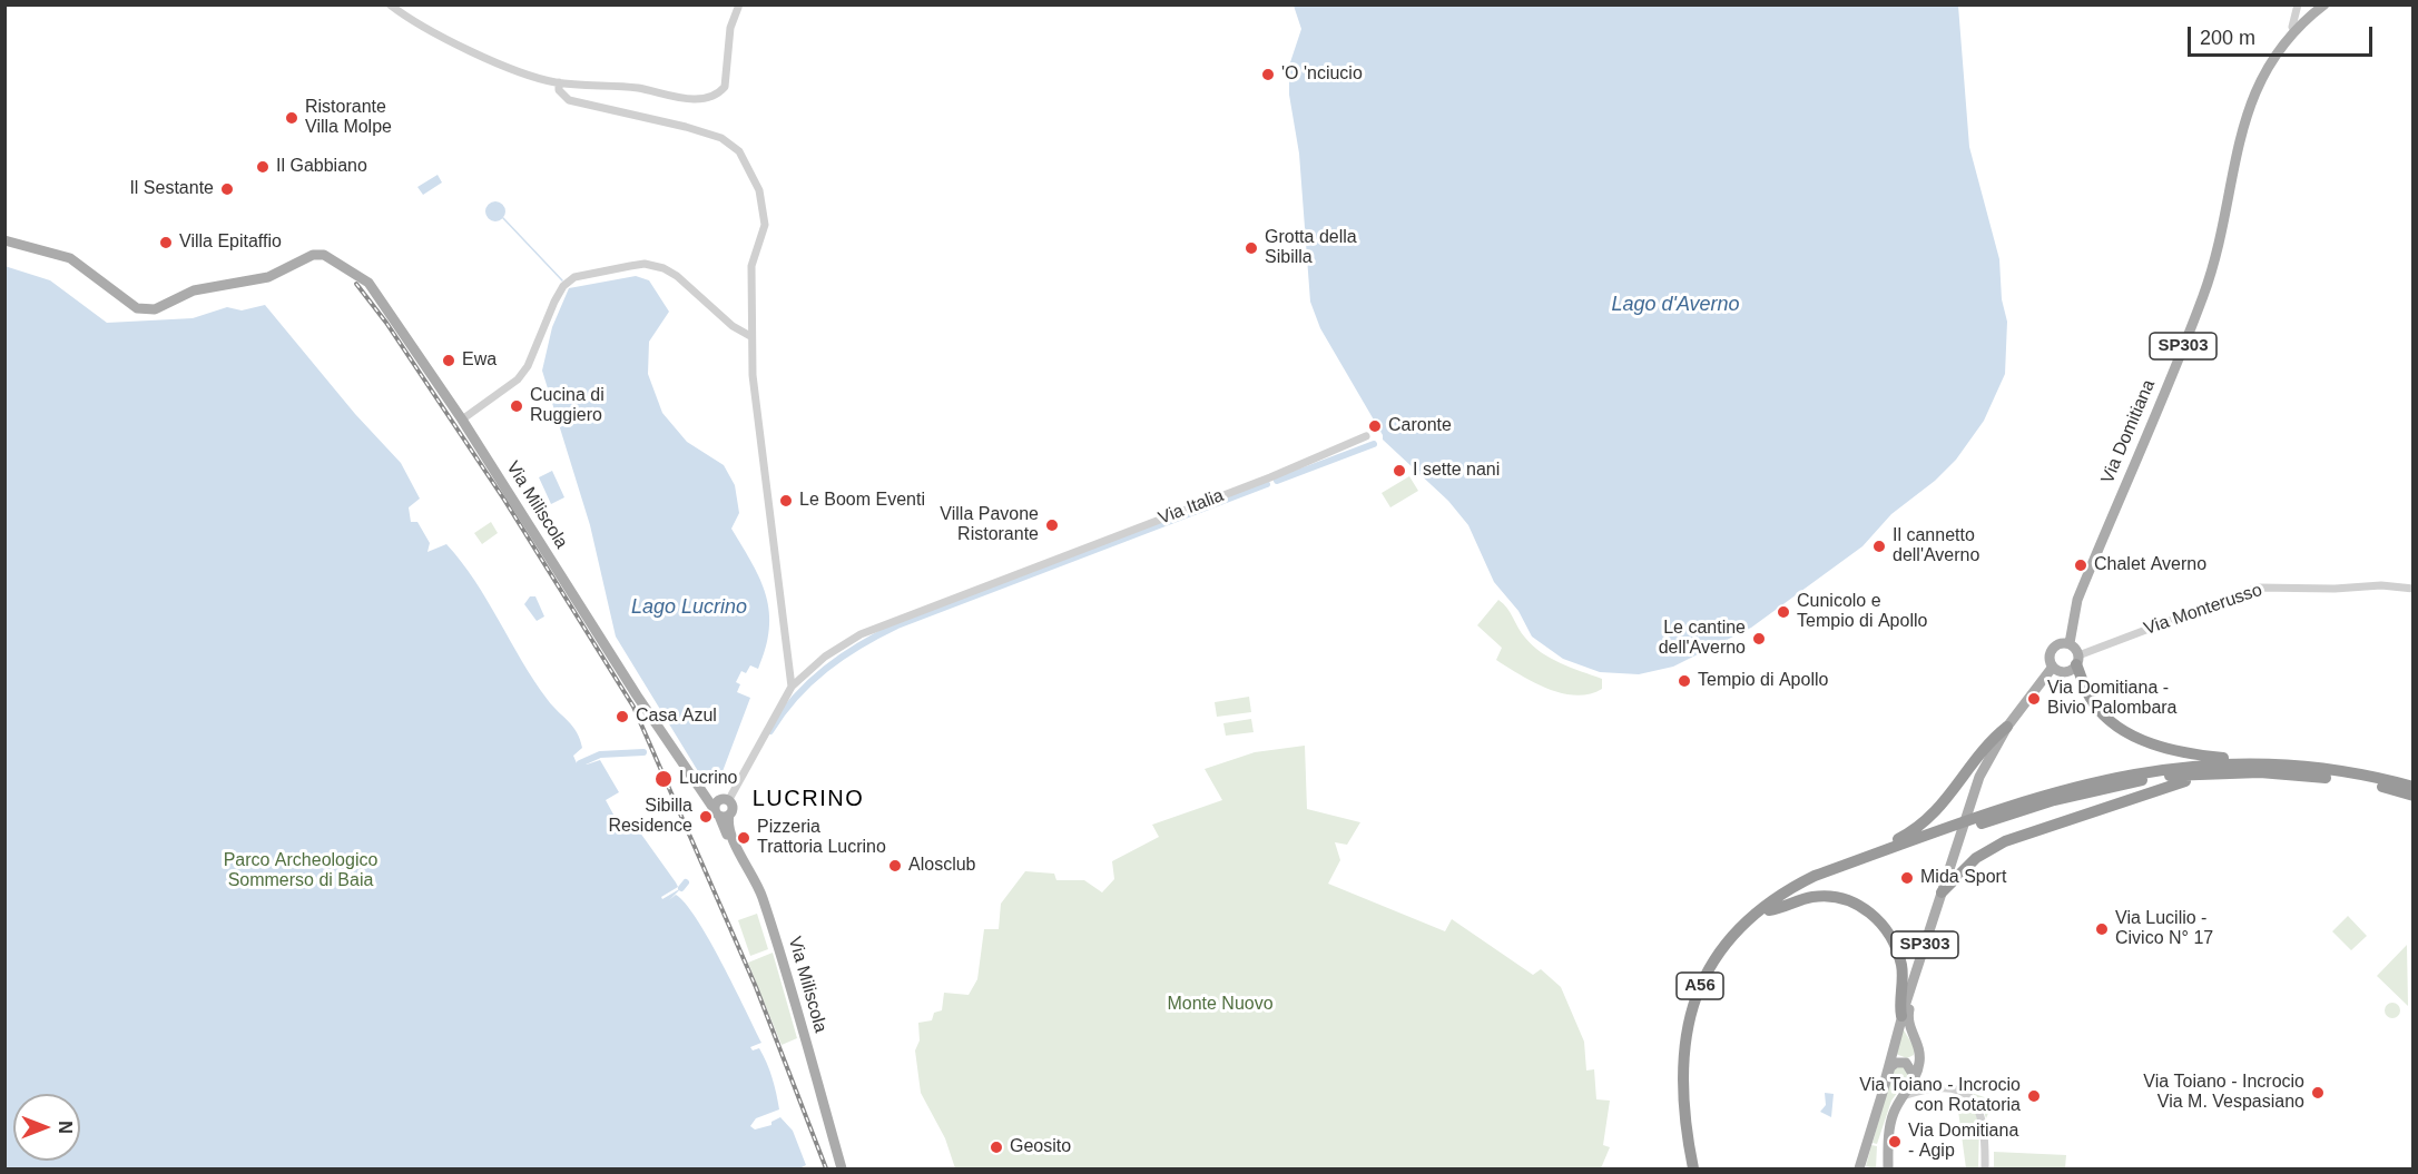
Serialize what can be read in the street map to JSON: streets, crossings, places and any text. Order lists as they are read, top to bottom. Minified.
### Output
{"streets":{"highway":["A56"],"main road":["SP303","Via Domitiana","Via Miliscola"],"street":["Via Italia","Via Monterusso"]},"crossings":[["SP303","Via Domitiana"],["SP303","Via Monterusso"],["Via Domitiana","Via Monterusso"],["Via Miliscola","Via Italia"]],"districts":["LUCRINO"],"water":["Lago d'Averno","Lago Lucrino"],"parks":["Parco Archeologico Sommerso di Baia","Monte Nuovo"],"places":["'O 'nciucio","Ristorante Villa Molpe","Il Gabbiano","Il Sestante","Villa Epitaffio","Grotta della Sibilla","Ewa","Cucina di Ruggiero","Caronte","I sette nani","Le Boom Eventi","Villa Pavone Ristorante","Il cannetto dell'Averno","Chalet Averno","Cunicolo e Tempio di Apollo","Le cantine dell'Averno","Tempio di Apollo","Via Domitiana - Bivio Palombara","Casa Azul","Lucrino","Sibilla Residence","Pizzeria Trattoria Lucrino","Alosclub","Mida Sport","Via Lucilio - Civico N° 17","Via Toiano - Incrocio Via M. Vespasiano","Via Toiano - Incrocio con Rotatoria","Via Domitiana - Agip","Geosito"],"scale_bar":"200 m","north":"right"}
